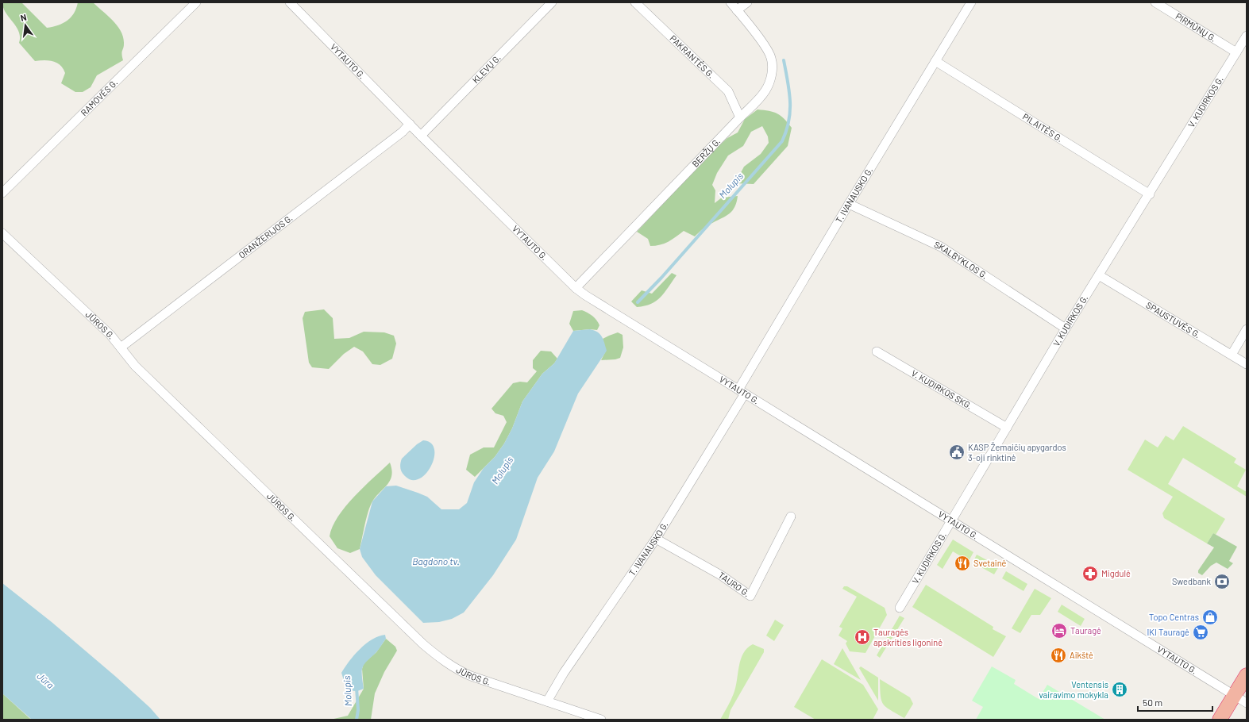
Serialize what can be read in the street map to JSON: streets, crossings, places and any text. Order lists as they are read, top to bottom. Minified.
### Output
{"streets":{"street":["PIRMŪNŲ G.","PAKRANTĖS G.","VYTAUTO G.","KLEVŲ G.","RAMOVĖS G.","V. KUDIRKOS G.","PILAITĖS G.","BERŽŲ G.","T. IVANAUSKO G.","ORANŽERIJOS G.","SKALBYKLOS G.","SPAUSTUVĖS G.","JŪROS G.","V. KUDIRKOS SKG.","TAURO G."]},"crossings":[["PIRMŪNŲ G.","V. KUDIRKOS G."],["PAKRANTĖS G.","BERŽŲ G."],["VYTAUTO G.","KLEVŲ G."],["VYTAUTO G.","V. KUDIRKOS G."],["VYTAUTO G.","BERŽŲ G."],["VYTAUTO G.","T. IVANAUSKO G."],["VYTAUTO G.","ORANŽERIJOS G."],["V. KUDIRKOS G.","PILAITĖS G."],["V. KUDIRKOS G.","SKALBYKLOS G."],["V. KUDIRKOS G.","SPAUSTUVĖS G."],["V. KUDIRKOS G.","V. KUDIRKOS SKG."],["PILAITĖS G.","T. IVANAUSKO G."],["T. IVANAUSKO G.","SKALBYKLOS G."],["T. IVANAUSKO G.","JŪROS G."],["T. IVANAUSKO G.","TAURO G."],["ORANŽERIJOS G.","JŪROS G."]],"water":["Molupis","Bagdono tv.","Jūra"],"places":{"public building":["KASP Žemaičių apygardos 3-oji rinktinė"],"restaurant":["Svetainė","Aikštė"],"pharmacy":["Migdulė"],"bank":["Swedbank"],"shop":["Topo Centras"],"hotel":["Tauragė"],"supermarket":["IKI Tauragė"],"hospital":["Tauragės apskrities ligoninė"],"building":["Ventensis vairavimo mokykla"]},"scale_bar":"50 m","north":"top"}
